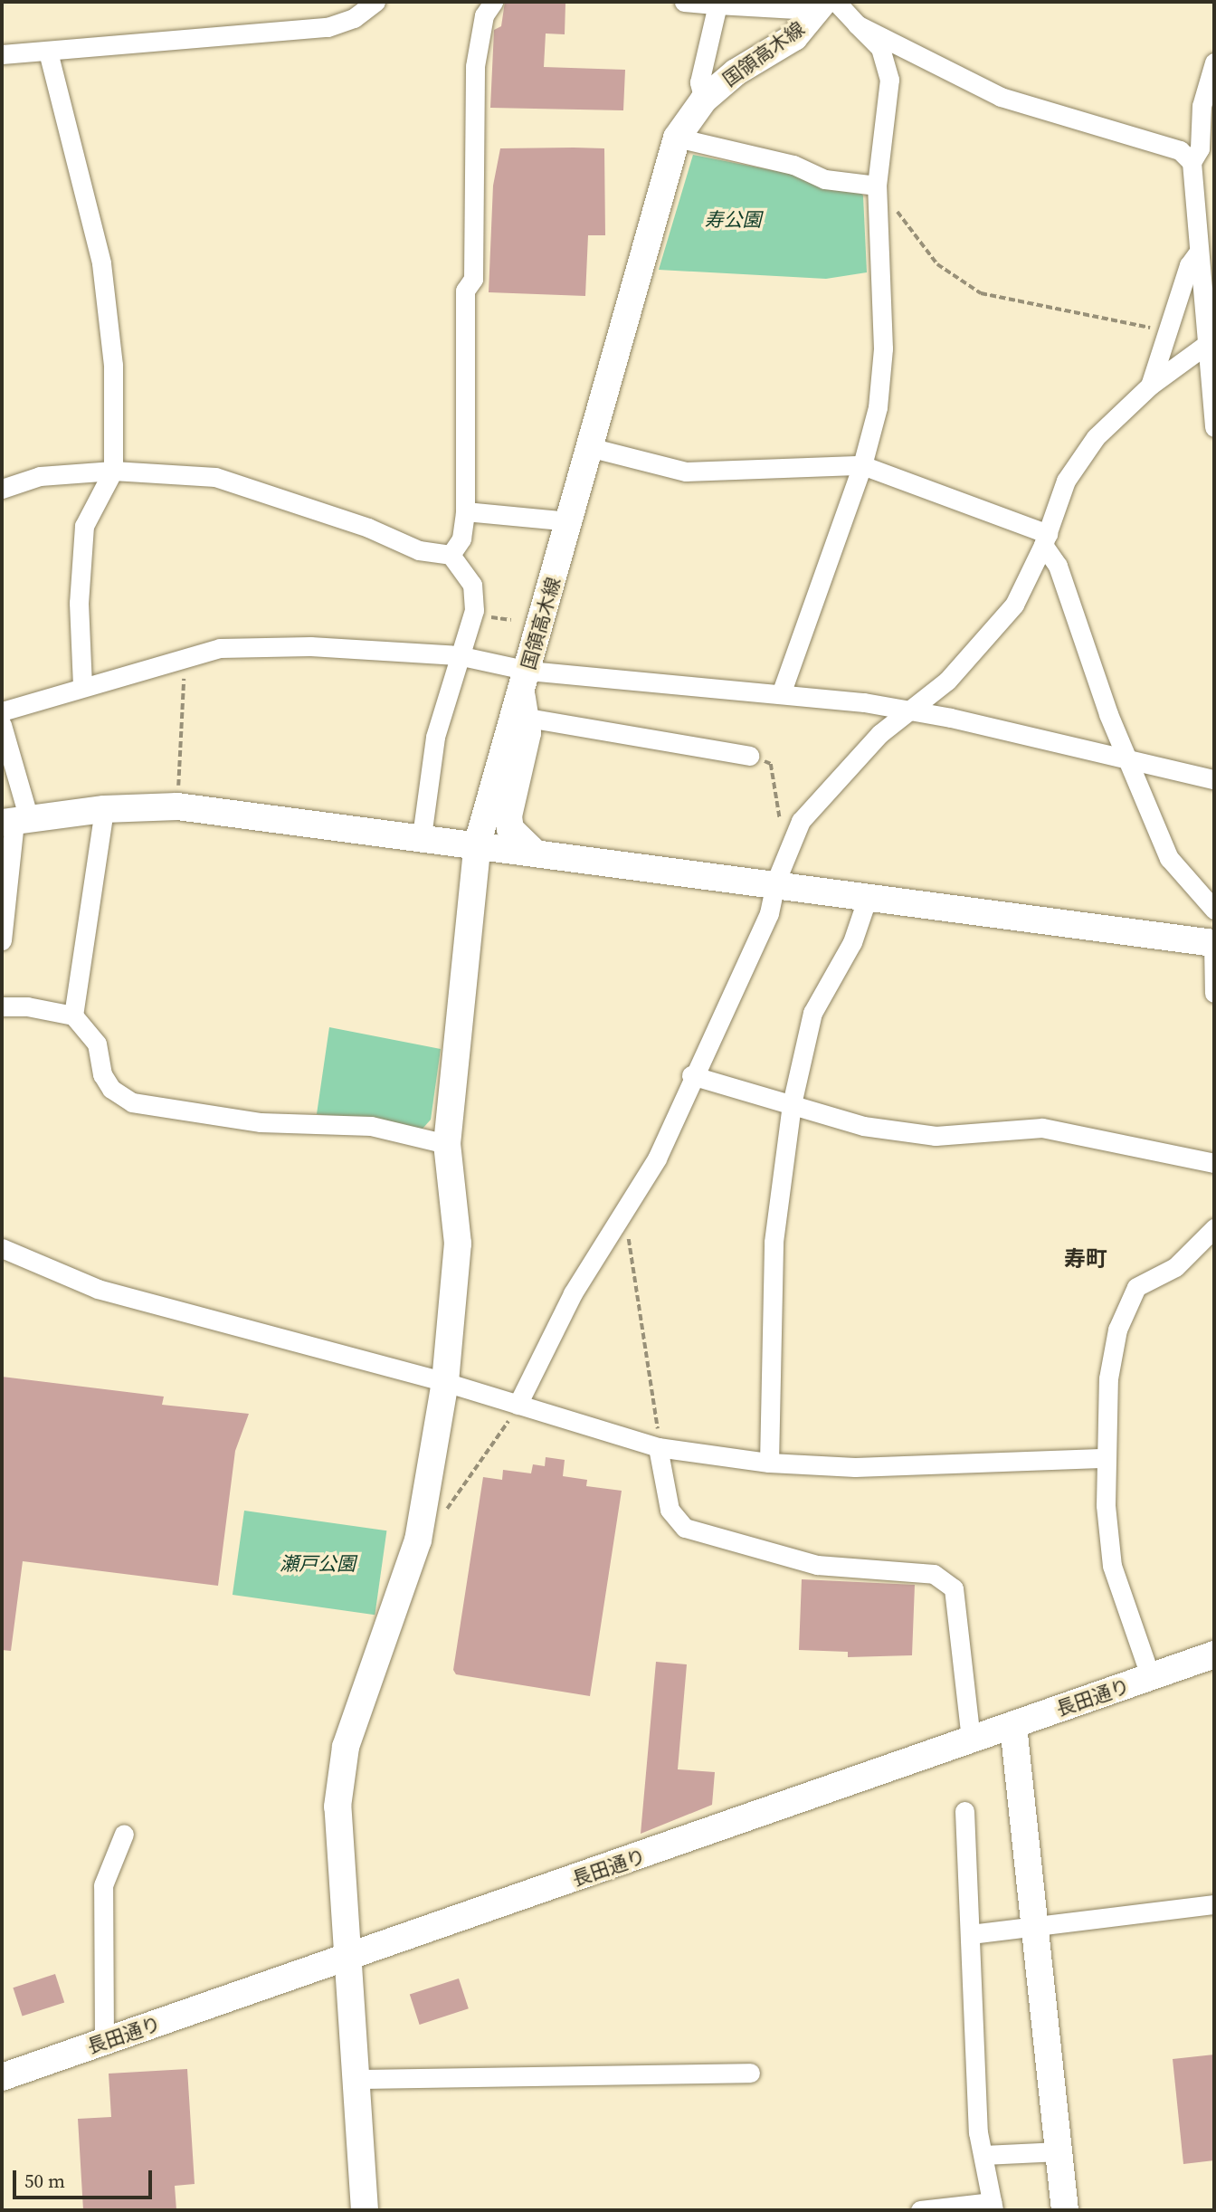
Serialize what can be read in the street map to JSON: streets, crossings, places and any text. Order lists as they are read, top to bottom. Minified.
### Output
{"streets":{"street":["国領高木線","長田通り"]},"crossings":[["国領高木線","長田通り"]],"districts":["寿町"],"parks":["寿公園","瀬戸公園"],"scale_bar":"50 m"}
